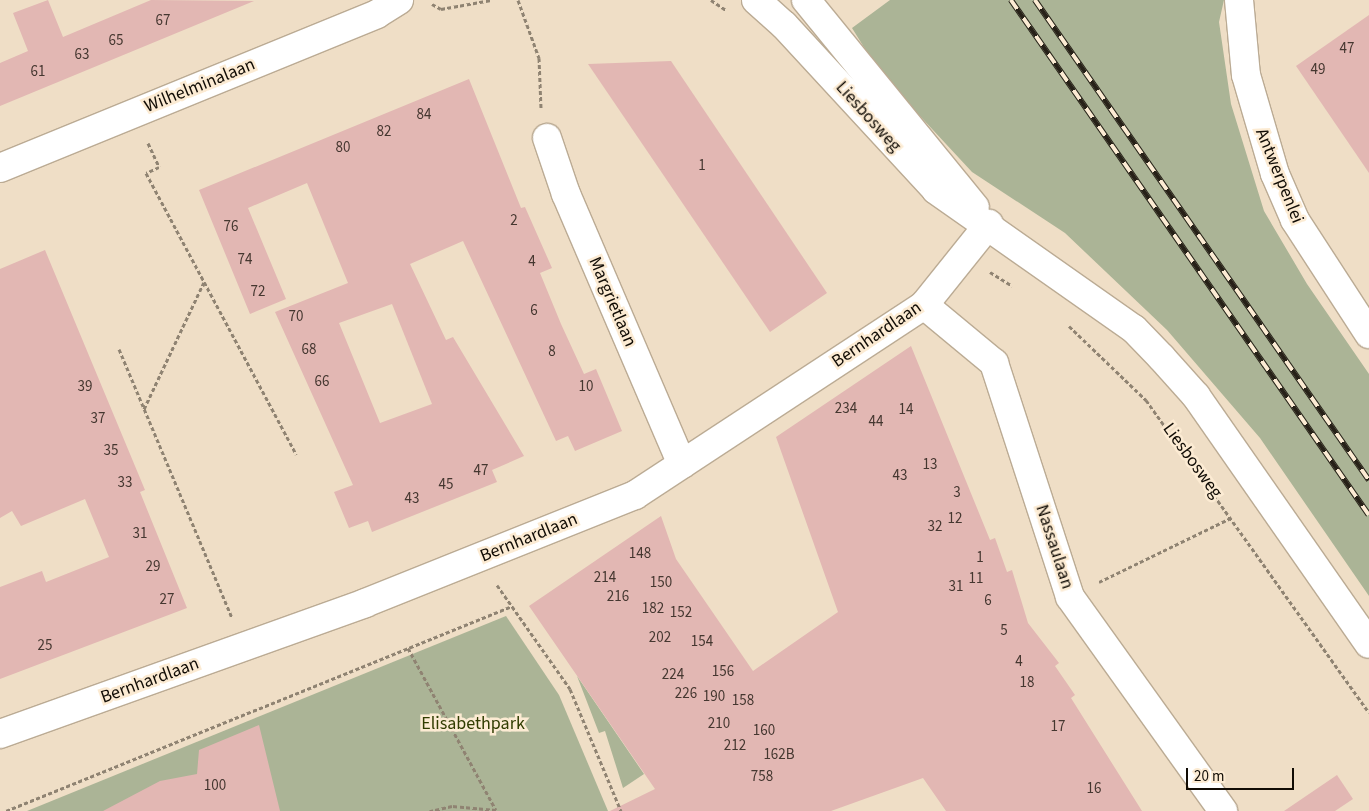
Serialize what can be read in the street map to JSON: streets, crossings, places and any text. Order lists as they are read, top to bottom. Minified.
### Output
{"streets":{"street":["Wilhelminalaan","Liesbosweg","Antwerpenlei","Margrietlaan","Bernhardlaan","Nassaulaan"]},"crossings":[["Liesbosweg","Bernhardlaan"],["Margrietlaan","Bernhardlaan"],["Bernhardlaan","Nassaulaan"]],"parks":["Elisabethpark"],"house_numbers":["67","65","47","63","49","61","84","82","80","1","2","76","74","4","72","6","70","68","8","66","39","10","234","14","37","44","35","13","47","43","33","45","3","43","12","32","31","148","1","29","214","11","150","31","216","27","6","182","152","5","202","154","25","4","156","224","18","226","190","158","210","17","160","212","162B","758","100","16"],"scale_bar":"20 m"}
